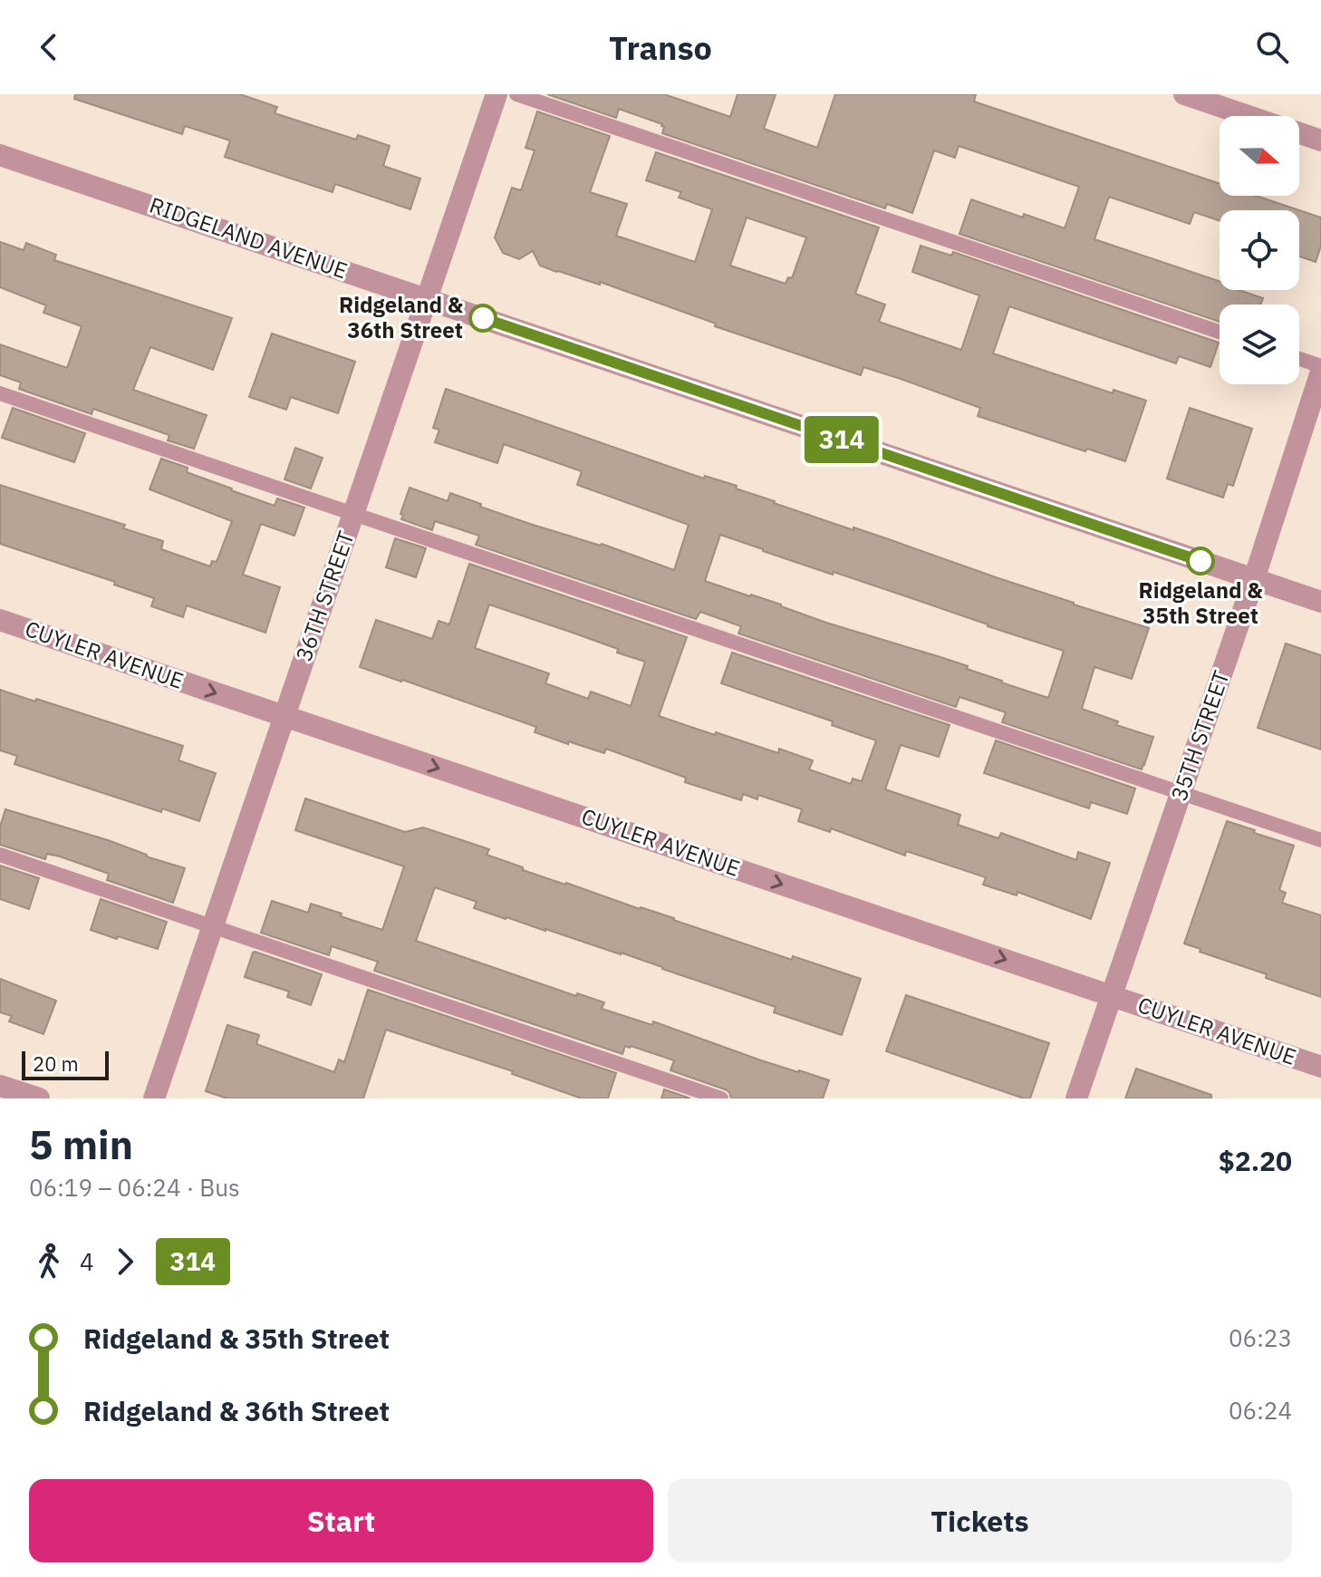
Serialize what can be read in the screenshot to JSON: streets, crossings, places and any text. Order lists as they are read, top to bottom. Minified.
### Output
{"streets":{"street":["RIDGELAND AVENUE","36TH STREET","CUYLER AVENUE","35TH STREET"]},"crossings":[["RIDGELAND AVENUE","36TH STREET"],["RIDGELAND AVENUE","35TH STREET"],["36TH STREET","CUYLER AVENUE"],["CUYLER AVENUE","35TH STREET"]],"one_way":["CUYLER AVENUE"],"places":["Ridgeland & 36th Street","Ridgeland & 35th Street"],"lines":["bus line 314"],"scale_bar":"20 m","north":"right","page":{"header":"Transo","on_map":"314","scale":"20 m","heading":["5 min","06:19 – 06:24 · Bus","$2.20"],"legs":["4","314"],"list":[{"name":"Ridgeland & 35th Street","value":"06:23"},{"name":"Ridgeland & 36th Street","value":"06:24"}],"buttons":["Start","Tickets"]}}
